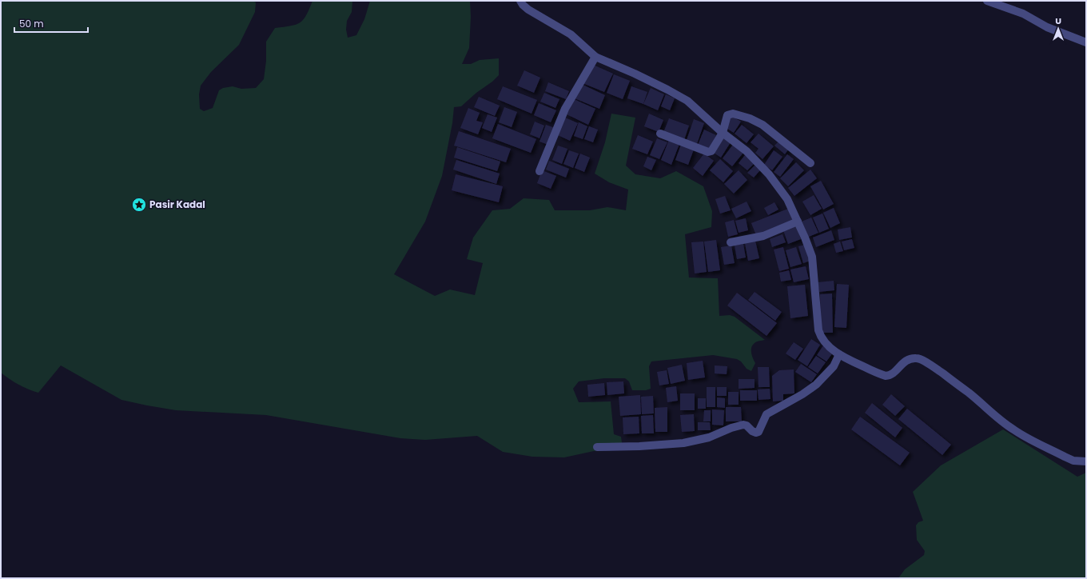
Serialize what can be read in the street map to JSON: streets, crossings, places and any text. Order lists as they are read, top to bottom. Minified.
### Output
{"places":{"place":["Pasir Kadal"]},"scale_bar":"50 m","north":"top"}
